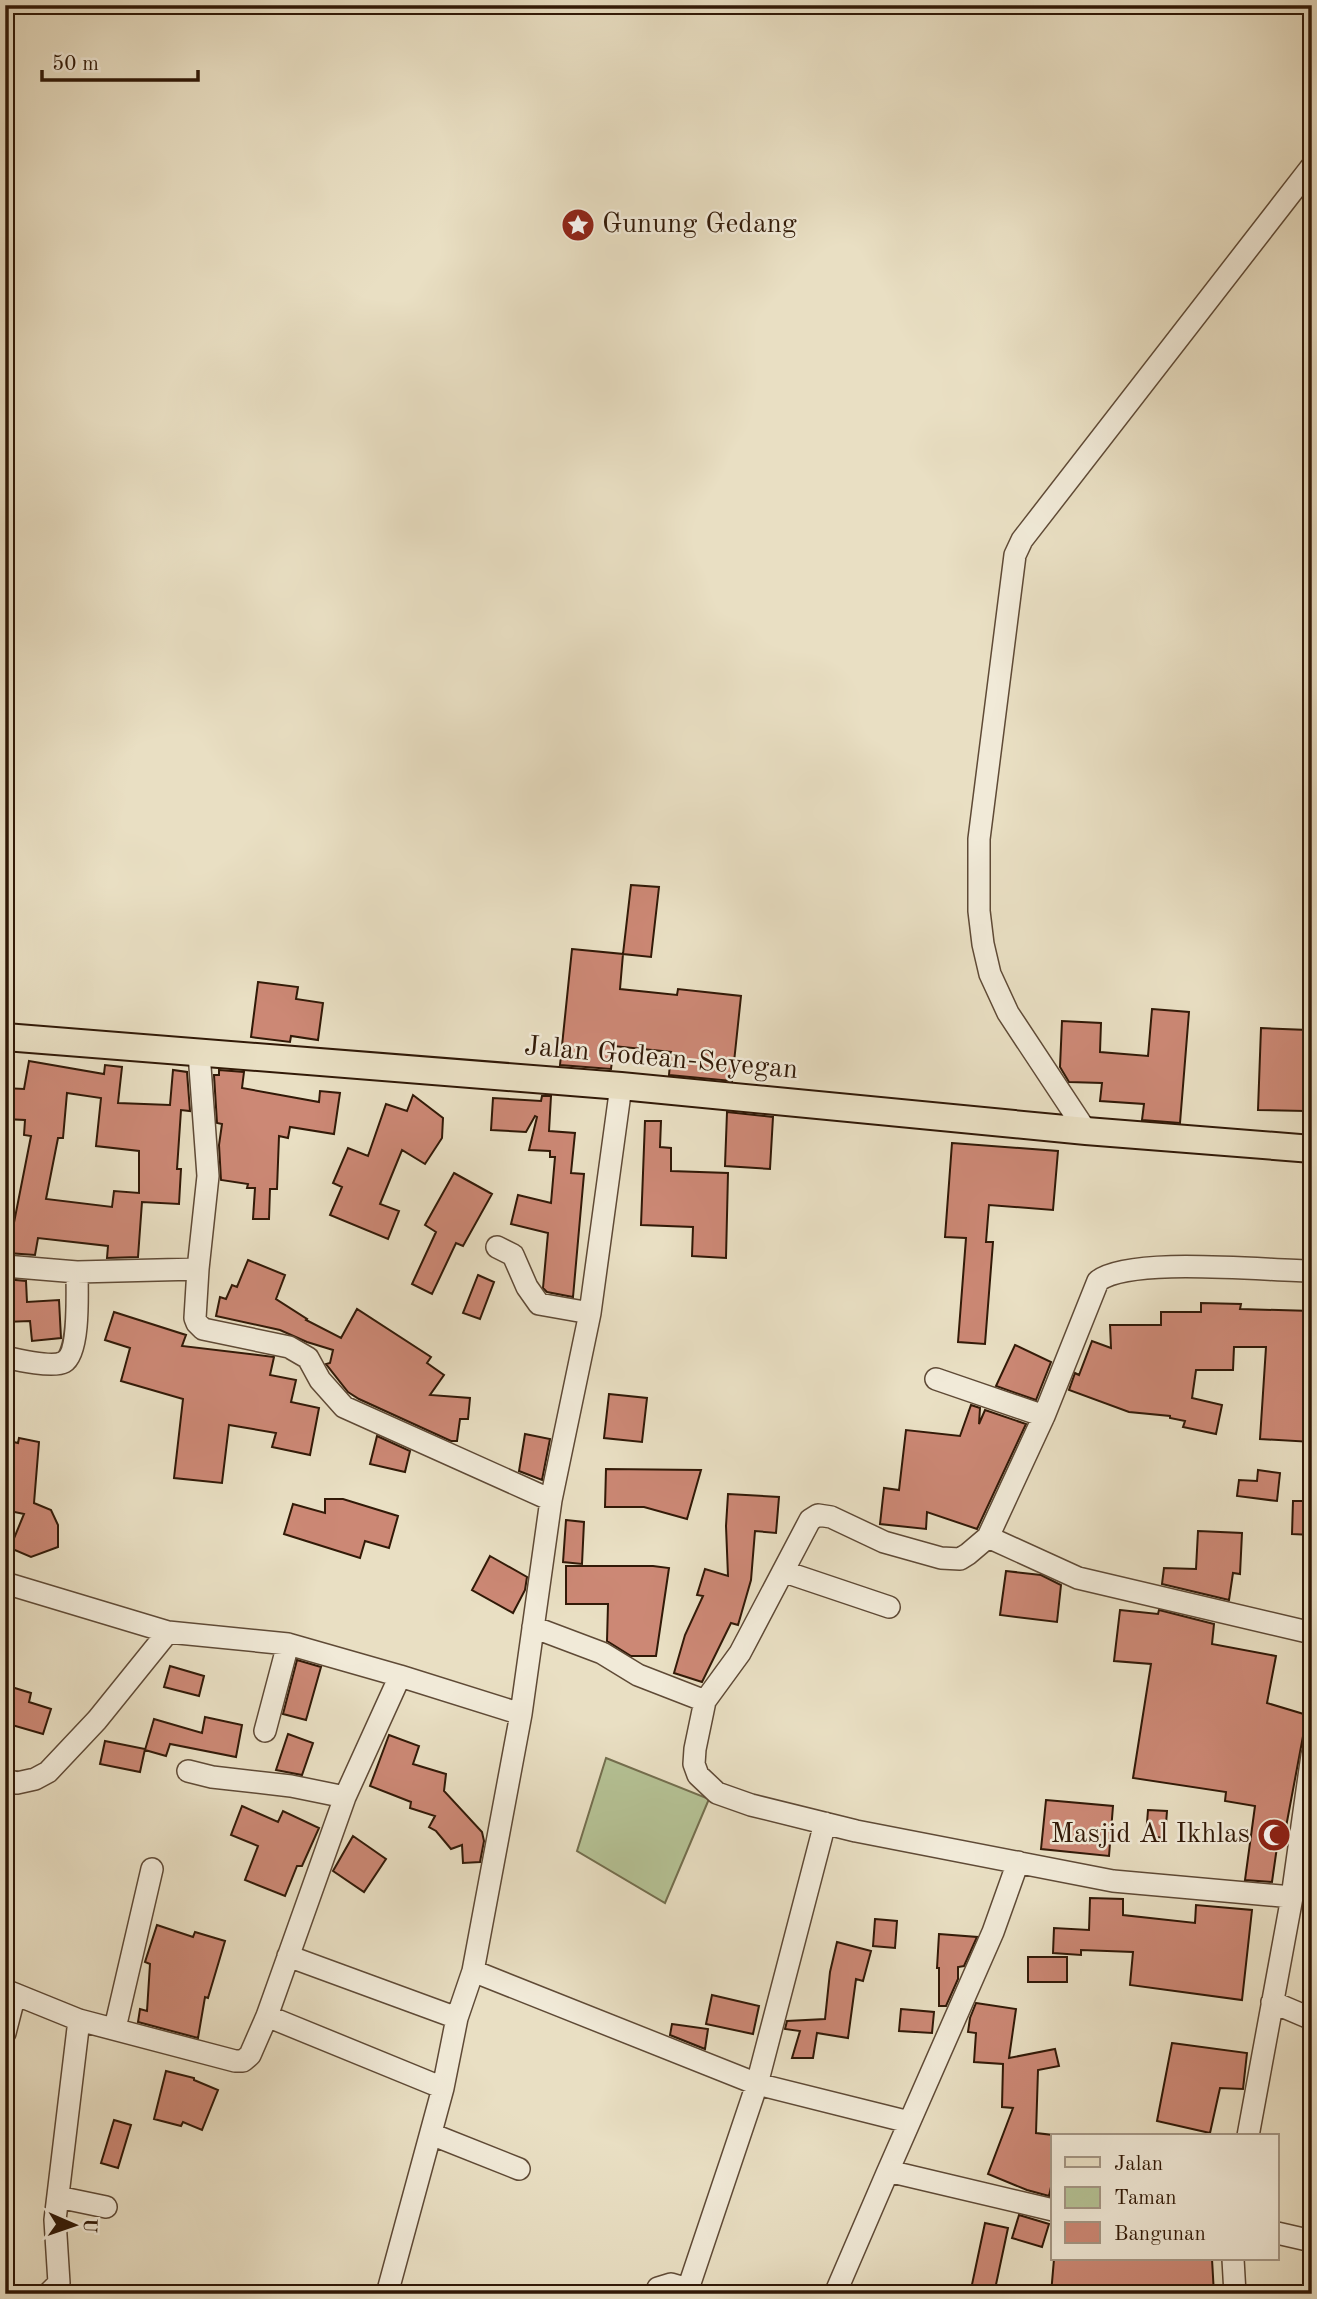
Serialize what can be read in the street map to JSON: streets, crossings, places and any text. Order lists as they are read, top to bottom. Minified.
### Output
{"streets":{"main road":["Jalan Godean-Seyegan"]},"places":{"place":["Gunung Gedang"],"mosque":["Masjid Al Ikhlas"]},"legend":["Jalan","Taman","Bangunan"],"scale_bar":"50 m","north":"right"}
